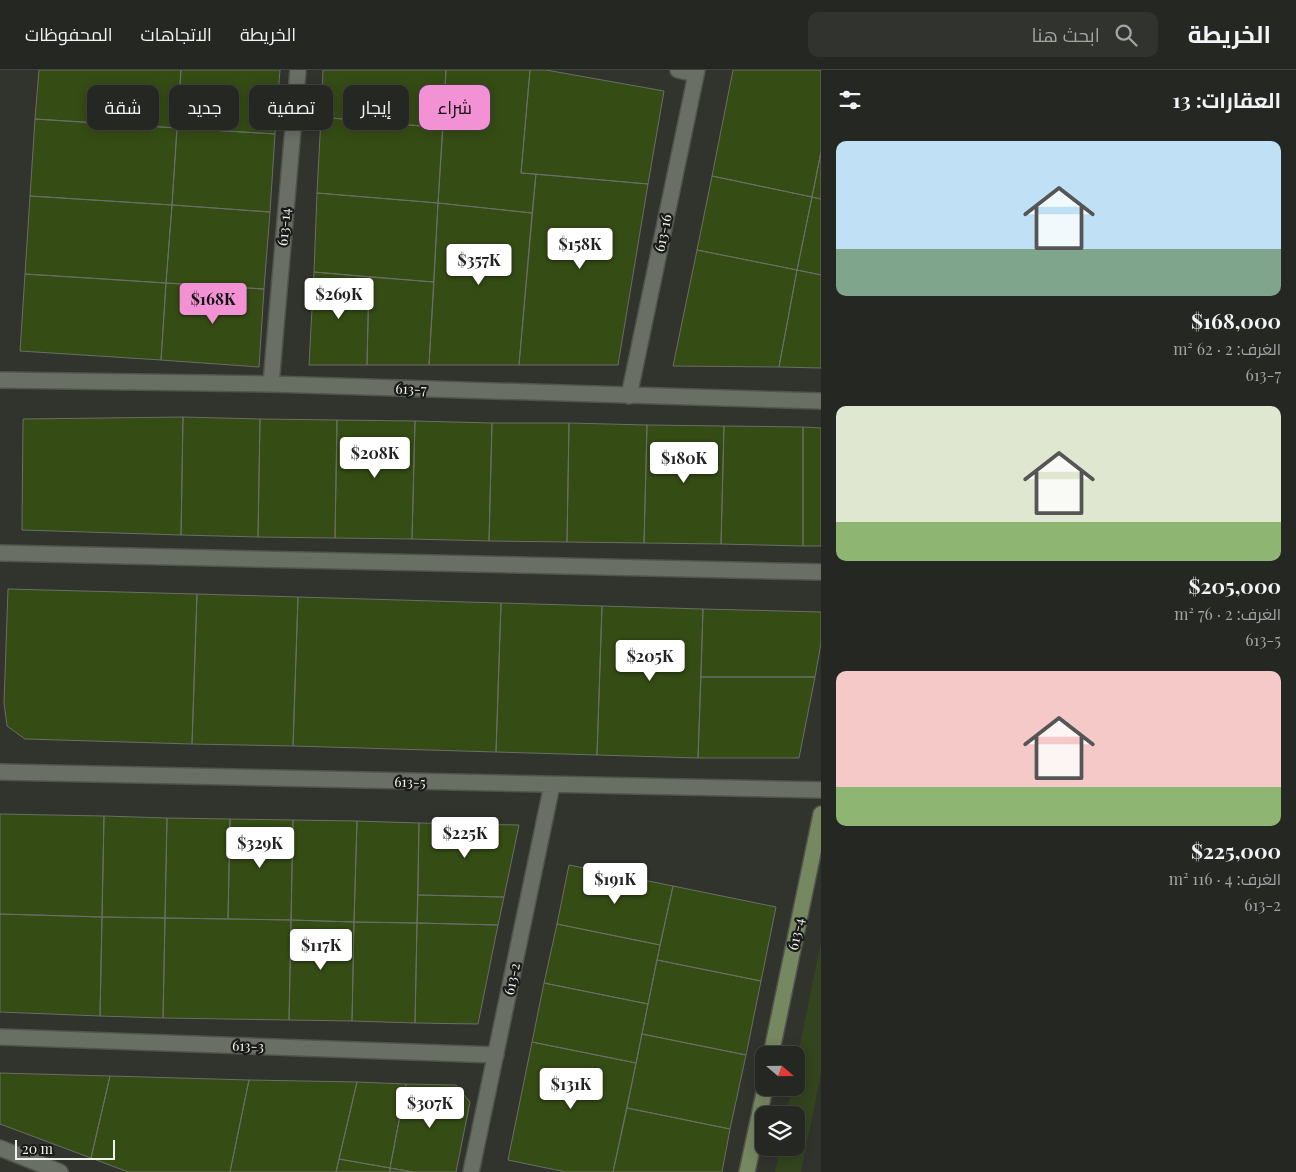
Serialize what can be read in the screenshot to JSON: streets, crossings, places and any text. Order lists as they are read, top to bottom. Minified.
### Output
{"streets":{"street":["613-14","613-16","613-7","613-5","613-4","613-2","613-3"]},"crossings":[["613-14","613-7"],["613-16","613-7"],["613-5","613-2"],["613-2","613-3"]],"scale_bar":"20 m","north":"right","page":{"header":"الخريطة","search":"ابحث هنا","nav":["الخريطة","الاتجاهات","المحفوظات"],"heading":"العقارات: 13","chip":["شراء","إيجار","تصفية","جديد","شقة"],"list":[{"name":"$168,000","note":"الغرف: 2 · 62 m² · 613-7"},{"name":"$205,000","note":"الغرف: 2 · 76 m² · 613-5"},{"name":"$225,000","note":"الغرف: 4 · 116 m² · 613-2"}],"price":["$158K","$357K","$269K","$168K","$208K","$180K","$205K","$225K","$329K","$191K","$117K","$131K","$307K"],"scale":"20 m"}}
